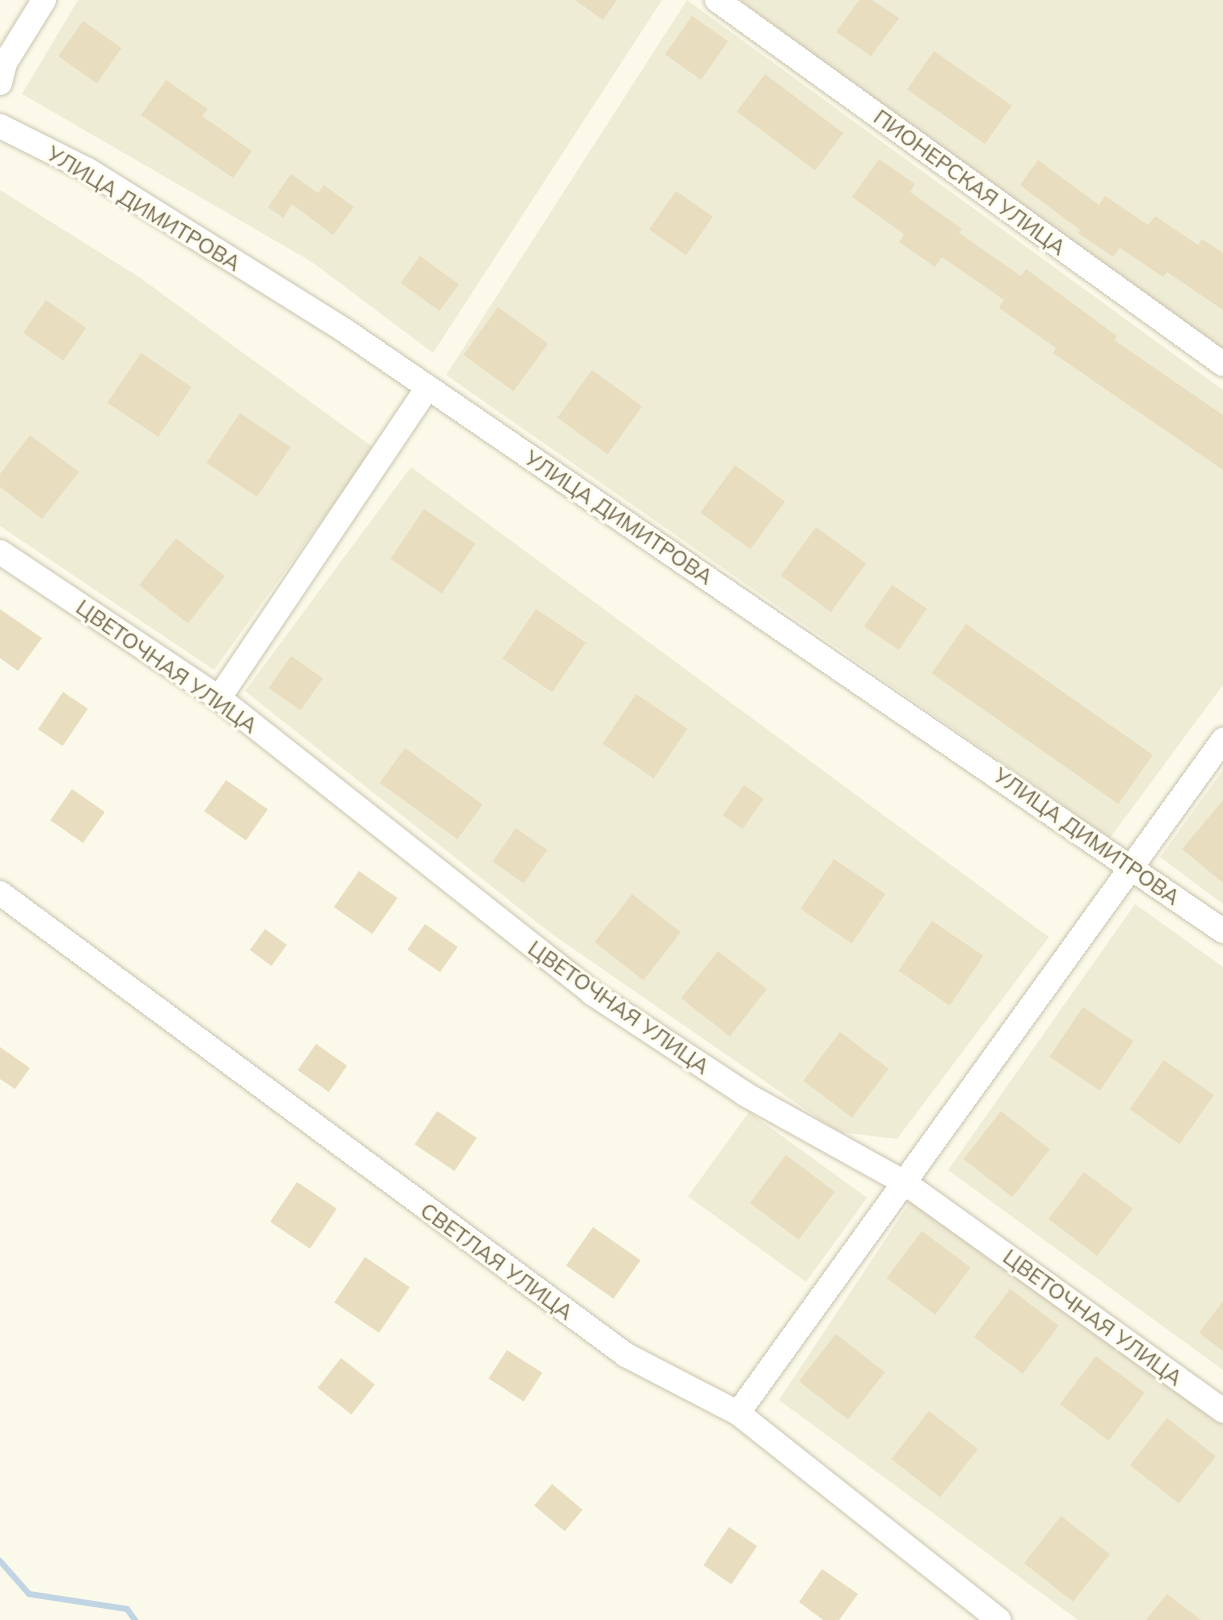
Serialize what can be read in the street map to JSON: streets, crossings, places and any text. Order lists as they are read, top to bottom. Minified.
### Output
{"streets":{"street":["ПИОНЕРСКАЯ УЛИЦА","УЛИЦА ДИМИТРОВА","ЦВЕТОЧНАЯ УЛИЦА","СВЕТЛАЯ УЛИЦА"]}}
